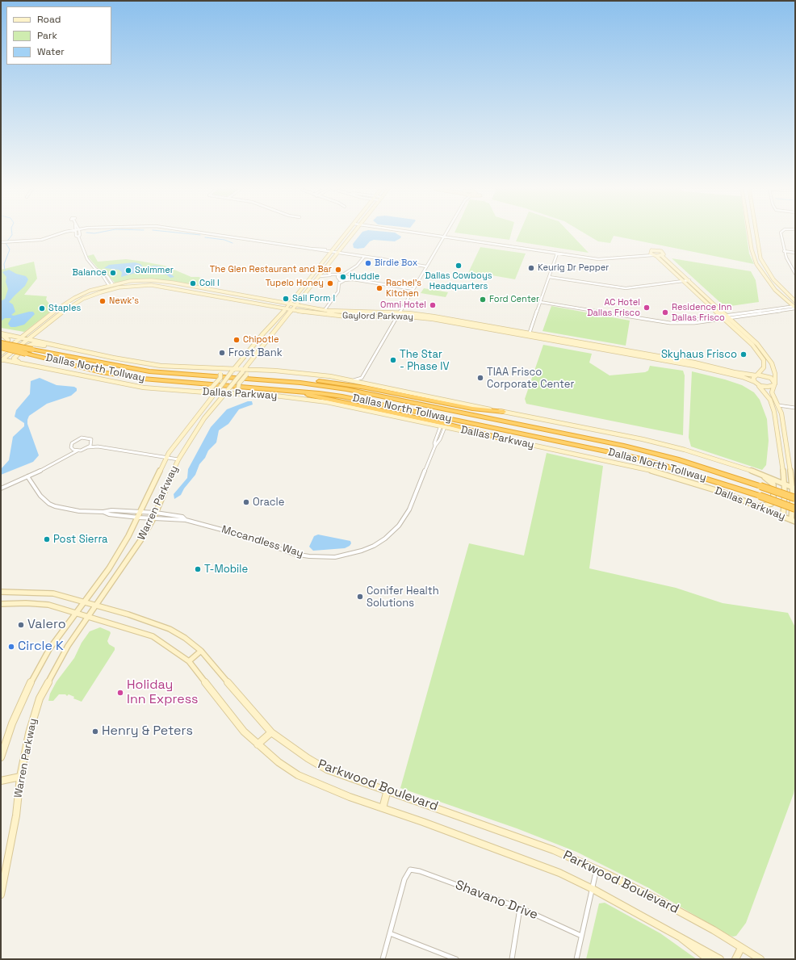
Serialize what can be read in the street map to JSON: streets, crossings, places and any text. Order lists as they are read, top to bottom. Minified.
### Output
{"streets":{"highway":["Dallas North Tollway"],"main road":["Gaylord Parkway","Dallas Parkway","Warren Parkway","Parkwood Boulevard"],"street":["Mccandless Way","Shavano Drive"]},"crossings":[["Gaylord Parkway","Dallas Parkway"],["Gaylord Parkway","Warren Parkway"],["Dallas Parkway","Warren Parkway"],["Dallas Parkway","Mccandless Way"],["Warren Parkway","Mccandless Way"],["Warren Parkway","Parkwood Boulevard"]],"places":["Birdie Box","Dallas Cowboys Headquarters","Keurig Dr Pepper","The Glen Restaurant and Bar","Swimmer","Balance","Huddle","Coil I","Tupelo Honey","Rachel's Kitchen","Sail Form I","Ford Center","Newk's","Omni Hotel","AC Hotel Dallas Frisco","Staples","Residence Inn Dallas Frisco","Chipotle","Frost Bank","Skyhaus Frisco","The Star - Phase IV","TIAA Frisco Corporate Center","Oracle","Post Sierra","T-Mobile","Conifer Health Solutions","Valero","Circle K","Holiday Inn Express","Henry & Peters"],"legend":["Road","Park","Water"]}
